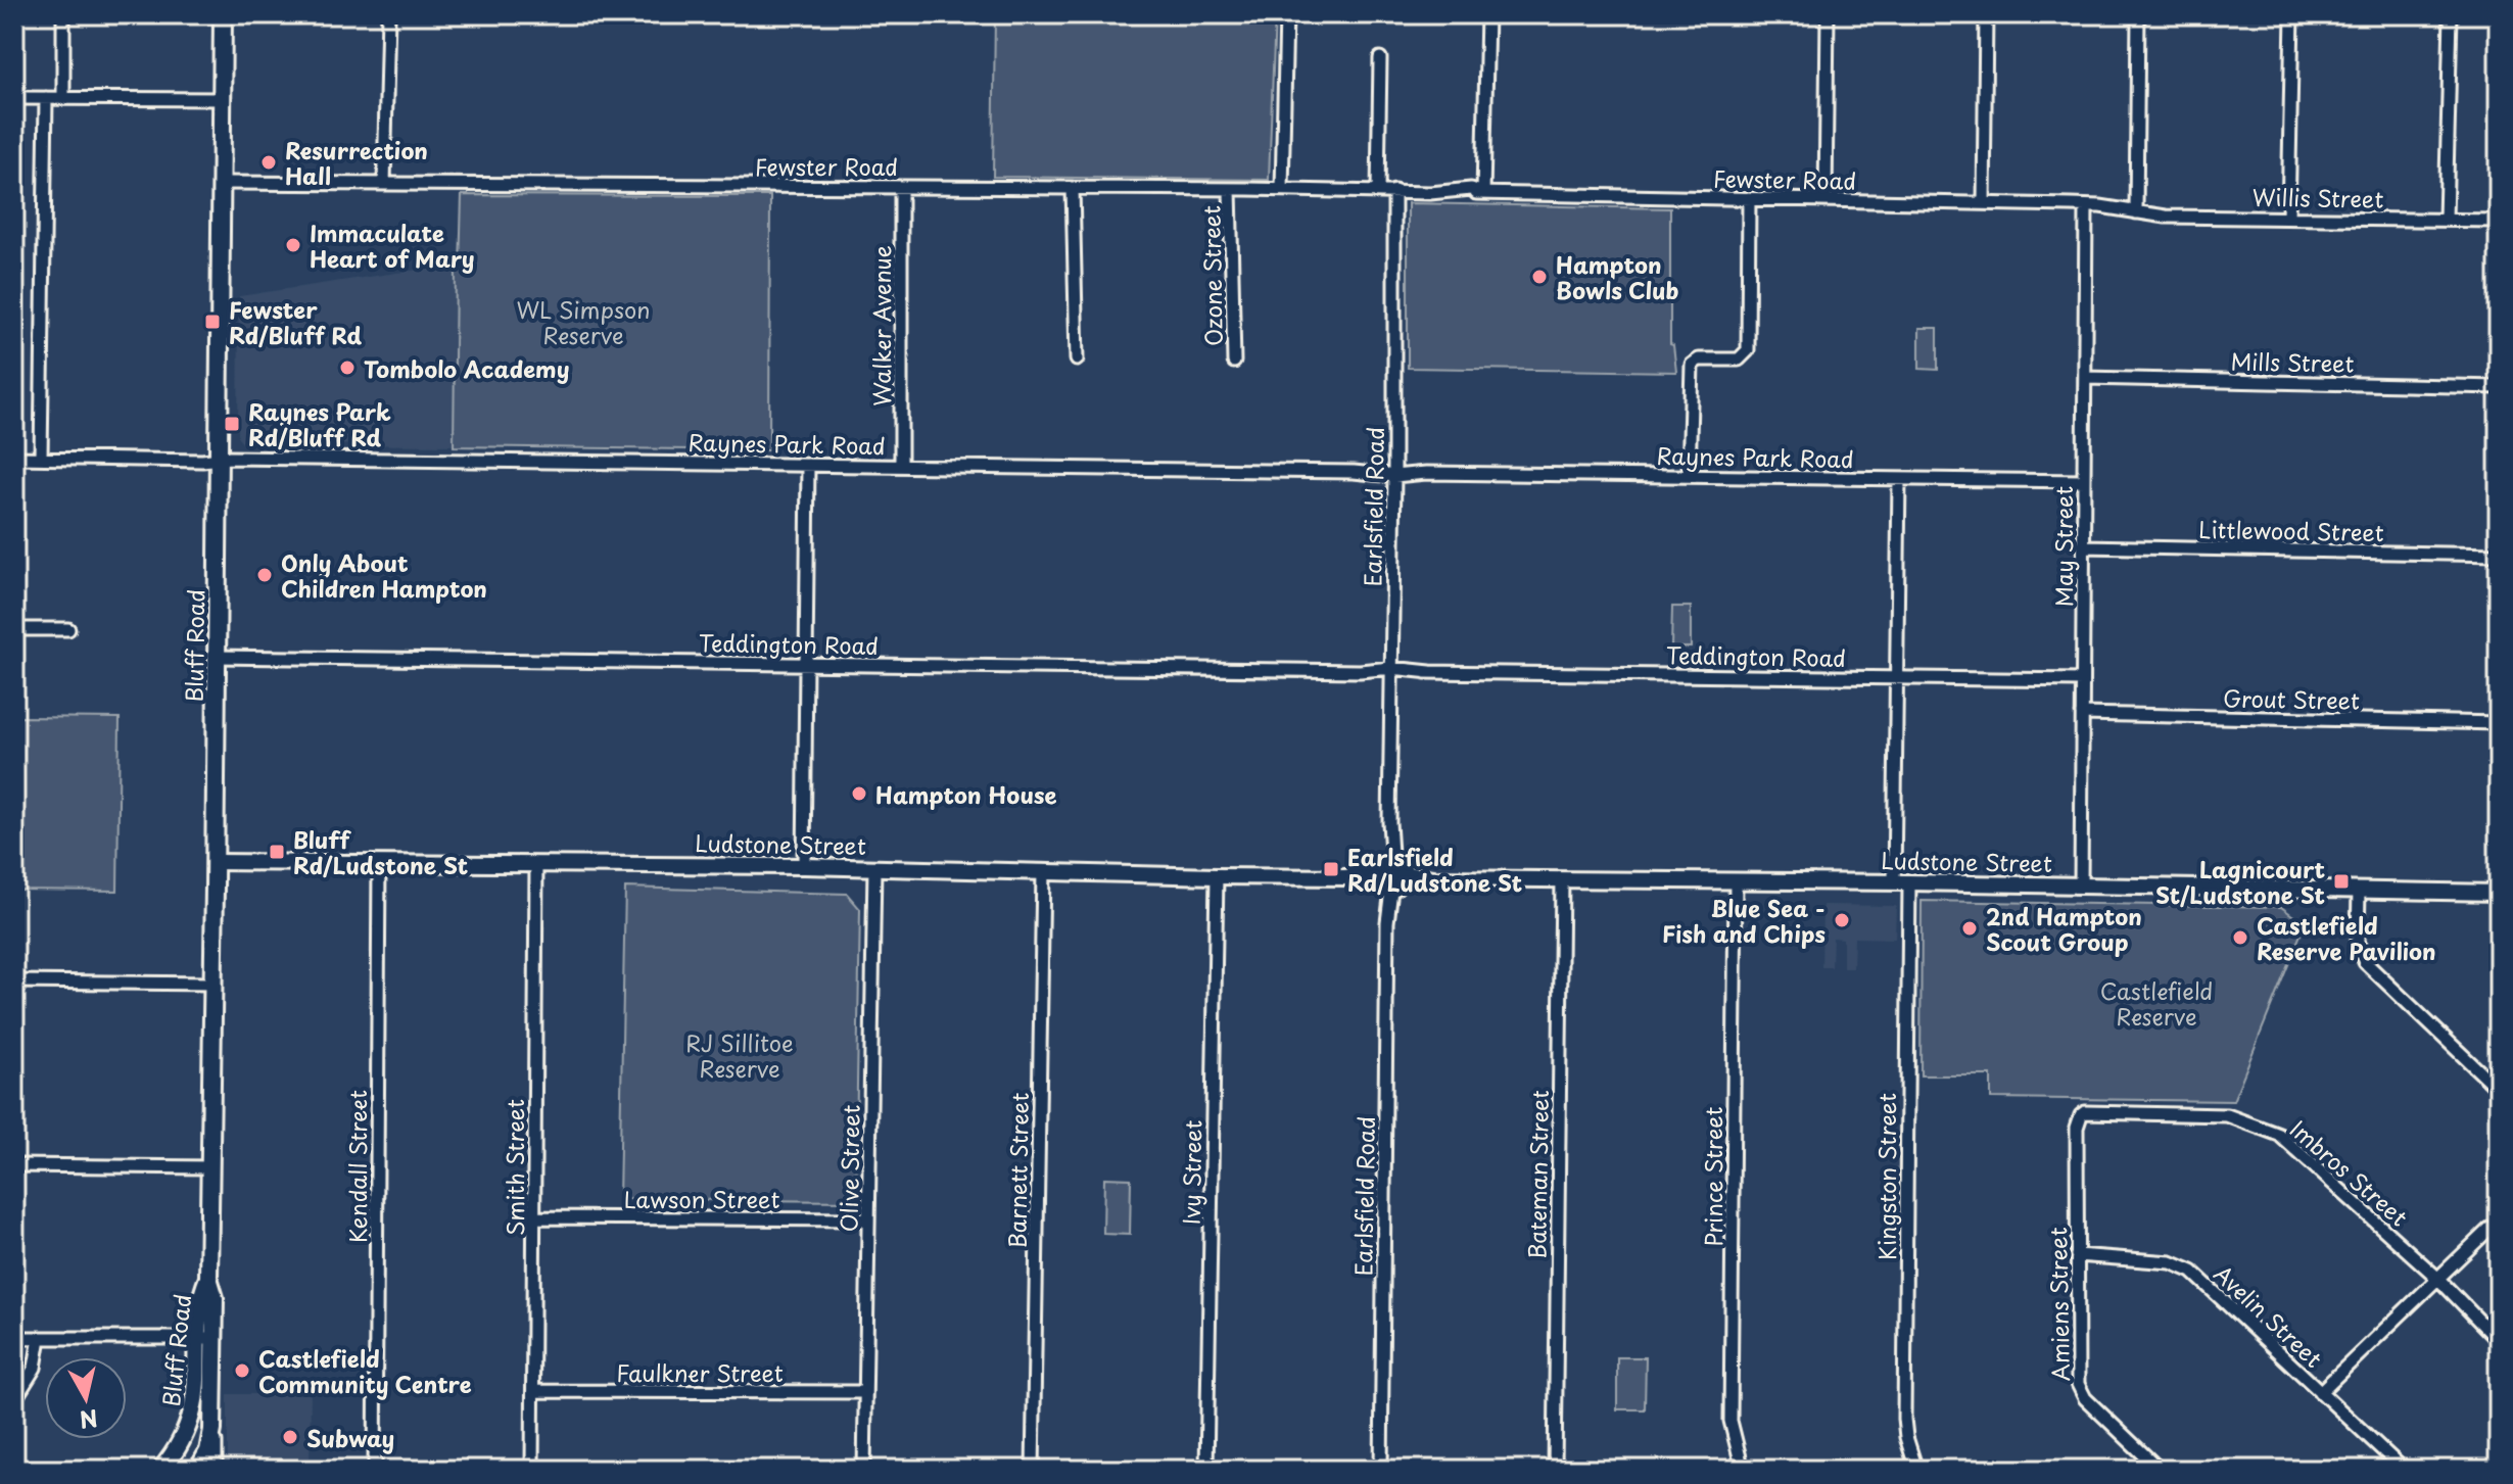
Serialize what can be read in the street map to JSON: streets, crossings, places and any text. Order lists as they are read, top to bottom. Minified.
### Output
{"streets":{"main road":["Bluff Road"],"street":["Fewster Road","Willis Street","Ozone Street","Walker Avenue","Mills Street","Raynes Park Road","Earlsfield Road","Littlewood Street","May Street","Teddington Road","Grout Street","Ludstone Street","Kendall Street","Smith Street","Olive Street","Barnett Street","Ivy Street","Imbros Street","Bateman Street","Prince Street","Kingston Street","Lawson Street","Amiens Street","Avelin Street","Faulkner Street"]},"crossings":[["Fewster Road","Willis Street"],["Fewster Road","Ozone Street"],["Fewster Road","Walker Avenue"],["Fewster Road","Earlsfield Road"],["Fewster Road","May Street"],["Fewster Road","Bluff Road"],["Willis Street","May Street"],["Walker Avenue","Raynes Park Road"],["Mills Street","May Street"],["Raynes Park Road","Earlsfield Road"],["Raynes Park Road","May Street"],["Raynes Park Road","Bluff Road"],["Raynes Park Road","Kingston Street"],["Earlsfield Road","Teddington Road"],["Earlsfield Road","Ludstone Street"],["Littlewood Street","May Street"],["May Street","Teddington Road"],["May Street","Grout Street"],["May Street","Ludstone Street"],["Teddington Road","Bluff Road"],["Teddington Road","Kingston Street"],["Bluff Road","Ludstone Street"],["Ludstone Street","Kendall Street"],["Ludstone Street","Smith Street"],["Ludstone Street","Olive Street"],["Ludstone Street","Barnett Street"],["Ludstone Street","Ivy Street"],["Ludstone Street","Bateman Street"],["Ludstone Street","Prince Street"],["Ludstone Street","Kingston Street"],["Smith Street","Lawson Street"],["Smith Street","Faulkner Street"],["Olive Street","Lawson Street"],["Olive Street","Faulkner Street"],["Imbros Street","Amiens Street"],["Amiens Street","Avelin Street"]],"parks":["WL Simpson Reserve","Castlefield Reserve","RJ Sillitoe Reserve"],"places":{"other":["Resurrection Hall","Immaculate Heart of Mary","Hampton Bowls Club","Tombolo Academy","Only About Children Hampton","Hampton House","Blue Sea - Fish and Chips","2nd Hampton Scout Group","Castlefield Reserve Pavilion","Castlefield Community Centre","Subway"],"transit":["Fewster Rd/Bluff Rd","Raynes Park Rd/Bluff Rd","Bluff Rd/Ludstone St","Earlsfield Rd/Ludstone St","Lagnicourt St/Ludstone St"]},"north":"bottom"}
